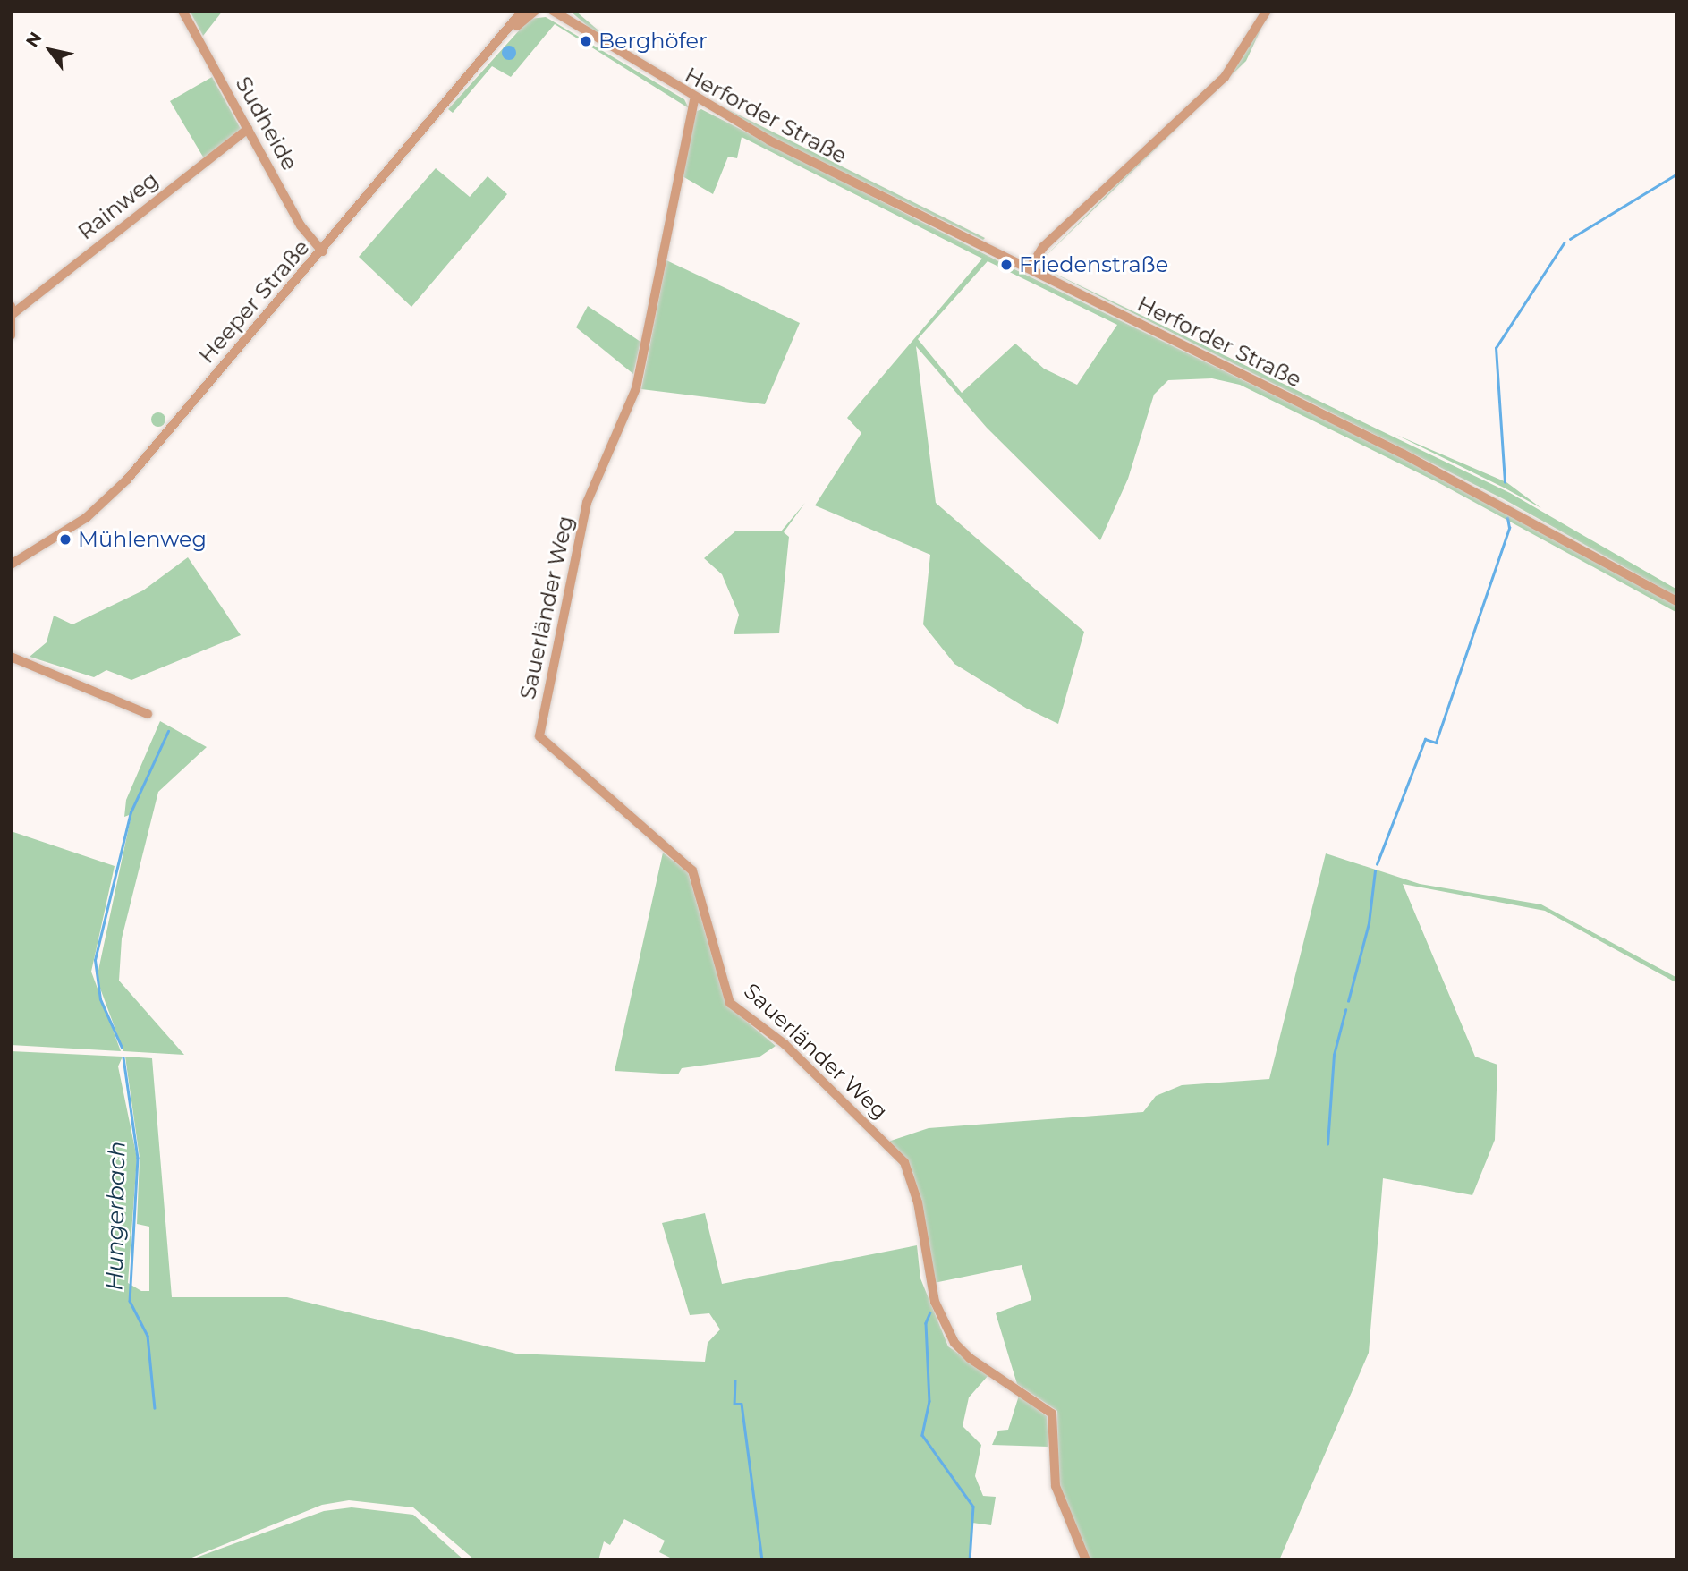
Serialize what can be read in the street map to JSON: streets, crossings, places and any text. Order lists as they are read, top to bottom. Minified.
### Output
{"streets":{"street":["Herforder Straße","Sudheide","Rainweg","Heeper Straße","Sauerländer Weg"]},"crossings":[["Herforder Straße","Sauerländer Weg"],["Sudheide","Rainweg"],["Sudheide","Heeper Straße"]],"water":["Hungerbach"],"places":["Berghöfer","Friedenstraße","Mühlenweg"],"north":"top left"}
